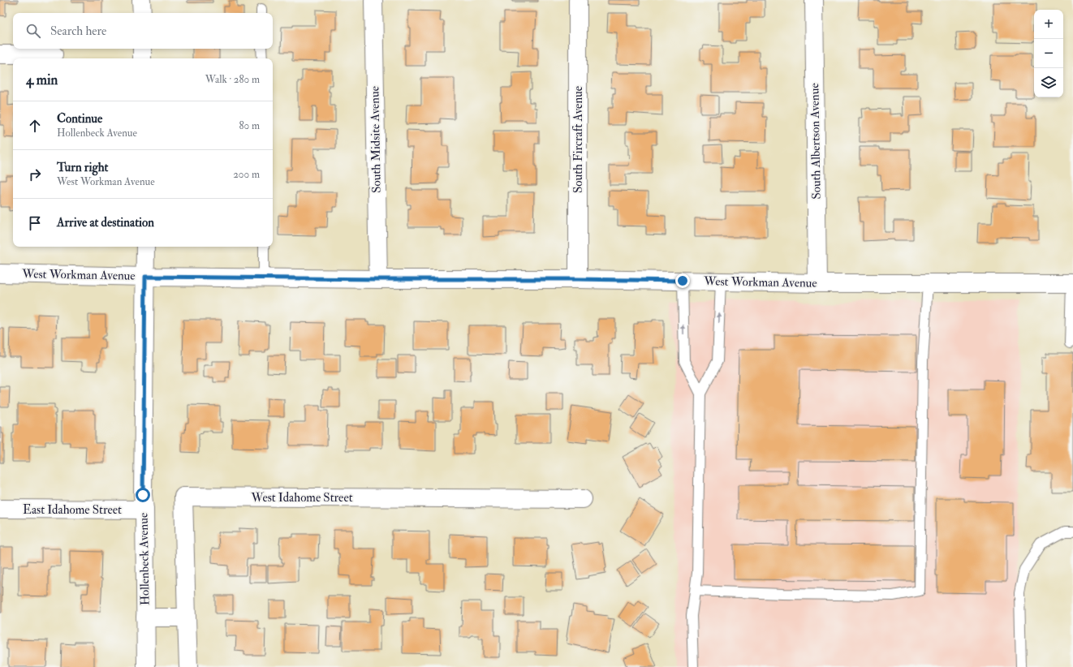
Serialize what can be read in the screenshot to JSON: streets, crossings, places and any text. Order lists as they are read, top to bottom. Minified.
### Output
{"streets":{"street":["South Midsite Avenue","South Fircraft Avenue","South Albertson Avenue","West Workman Avenue","West Idahome Street","East Idahome Street","Hollenbeck Avenue"]},"crossings":[["South Midsite Avenue","West Workman Avenue"],["South Fircraft Avenue","West Workman Avenue"],["South Albertson Avenue","West Workman Avenue"],["West Workman Avenue","Hollenbeck Avenue"],["East Idahome Street","Hollenbeck Avenue"]],"page":{"map_buttons":["+","−"],"search":"Search here","heading":["4 min","Walk · 280 m"],"list":[["Continue","Hollenbeck Avenue","80 m"],["Turn right","West Workman Avenue","200 m"],"Arrive at destination"]}}
